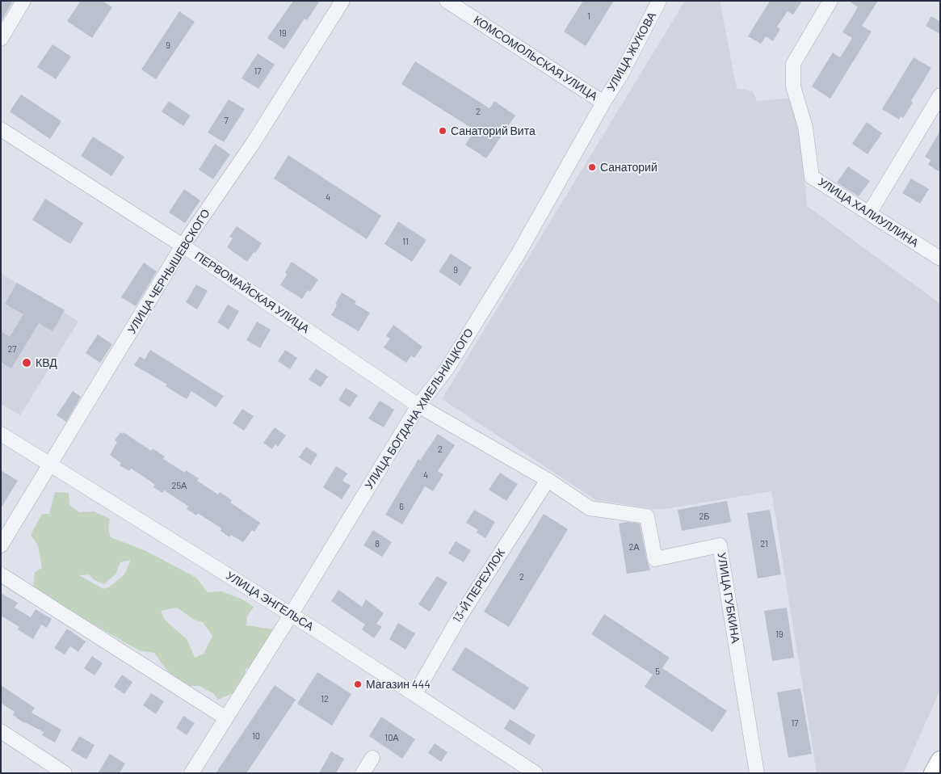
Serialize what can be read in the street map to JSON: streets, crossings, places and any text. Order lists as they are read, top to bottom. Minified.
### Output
{"streets":{"street":["УЛИЦА ЖУКОВА","КОМСОМОЛЬСКАЯ УЛИЦА","УЛИЦА ХАЛИУЛЛИНА","УЛИЦА ЧЕРНЫШЕВСКОГО","ПЕРВОМАЙСКАЯ УЛИЦА","УЛИЦА БОГДАНА ХМЕЛЬНИЦКОГО","13-Й ПЕРЕУЛОК","УЛИЦА ГУБКИНА","УЛИЦА ЭНГЕЛЬСА"]},"crossings":[["УЛИЦА ЖУКОВА","КОМСОМОЛЬСКАЯ УЛИЦА"],["УЛИЦА ЖУКОВА","УЛИЦА БОГДАНА ХМЕЛЬНИЦКОГО"],["КОМСОМОЛЬСКАЯ УЛИЦА","УЛИЦА БОГДАНА ХМЕЛЬНИЦКОГО"],["УЛИЦА ЧЕРНЫШЕВСКОГО","ПЕРВОМАЙСКАЯ УЛИЦА"],["УЛИЦА ЧЕРНЫШЕВСКОГО","УЛИЦА ЭНГЕЛЬСА"],["ПЕРВОМАЙСКАЯ УЛИЦА","УЛИЦА БОГДАНА ХМЕЛЬНИЦКОГО"],["ПЕРВОМАЙСКАЯ УЛИЦА","УЛИЦА ГУБКИНА"],["УЛИЦА БОГДАНА ХМЕЛЬНИЦКОГО","УЛИЦА ГУБКИНА"],["УЛИЦА БОГДАНА ХМЕЛЬНИЦКОГО","УЛИЦА ЭНГЕЛЬСА"],["13-Й ПЕРЕУЛОК","УЛИЦА ГУБКИНА"],["13-Й ПЕРЕУЛОК","УЛИЦА ЭНГЕЛЬСА"]],"places":["Санаторий Вита","Санаторий","КВД","Магазин 444"],"house_numbers":["1","19","9","17","2","7","4","11","9","27","2","4","25А","6","2Б","8","21","2А","2","19","5","12","17","10","10А"]}
